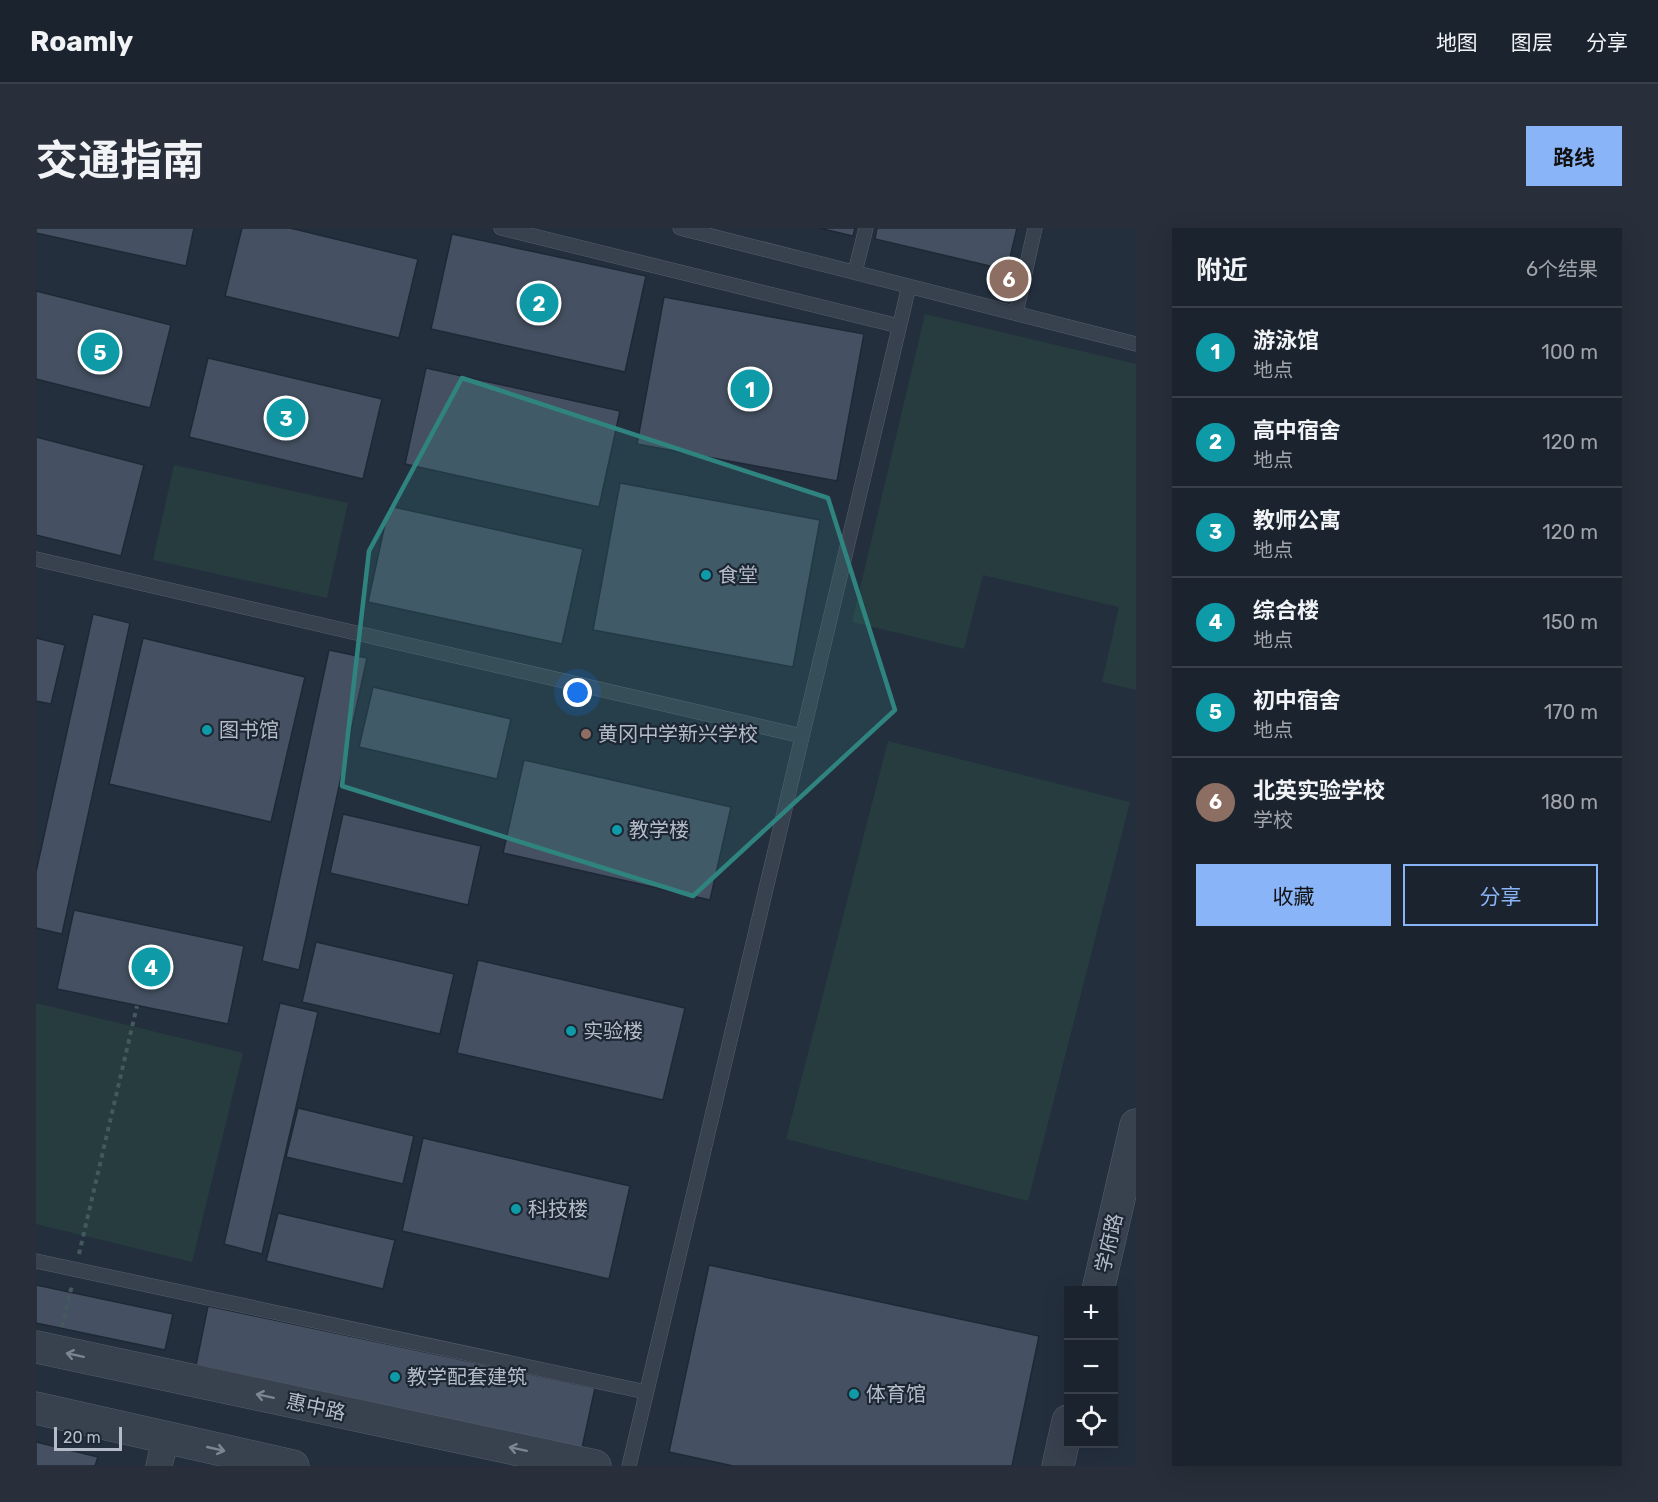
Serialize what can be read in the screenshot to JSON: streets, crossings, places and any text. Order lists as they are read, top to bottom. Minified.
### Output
{"streets":{"street":["学府路","惠中路"]},"places":["食堂","图书馆","黄冈中学新兴学校","教学楼","实验楼","科技楼","教学配套建筑","体育馆"],"scale_bar":"20 m","page":{"header":"Roamly","nav":["地图","图层","分享"],"title":"交通指南","buttons":["路线",["收藏","分享"]],"heading":["附近","6个结果"],"pins":["6","2","5","1","3","4"],"list":[{"mark":"1","name":"游泳馆","note":"地点","value":"100 m"},{"mark":"2","name":"高中宿舍","note":"地点","value":"120 m"},{"mark":"3","name":"教师公寓","note":"地点","value":"120 m"},{"mark":"4","name":"综合楼","note":"地点","value":"150 m"},{"mark":"5","name":"初中宿舍","note":"地点","value":"170 m"},{"mark":"6","name":"北英实验学校","note":"学校","value":"180 m"}],"map_buttons":["+","−"],"scale":"20 m"}}
